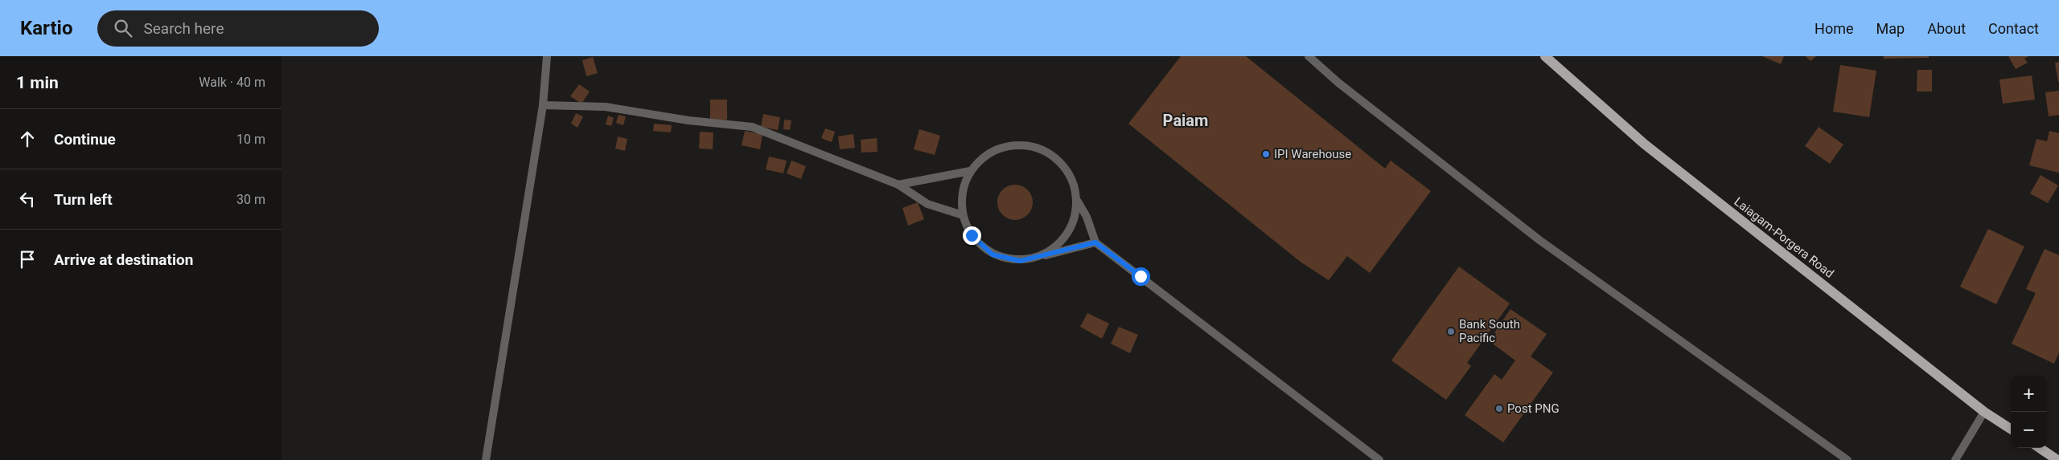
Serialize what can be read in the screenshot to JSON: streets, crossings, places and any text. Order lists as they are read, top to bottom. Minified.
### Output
{"streets":{"main road":["Laiagam-Porgera Road"]},"districts":["Paiam"],"places":["IPI Warehouse","Bank South Pacific","Post PNG"],"page":{"header":"Kartio","search":"Search here","nav":["Home","Map","About","Contact"],"heading":["1 min","Walk · 40 m"],"list":[["Continue","10 m"],["Turn left","30 m"],"Arrive at destination"],"map_buttons":["+","−"]}}
